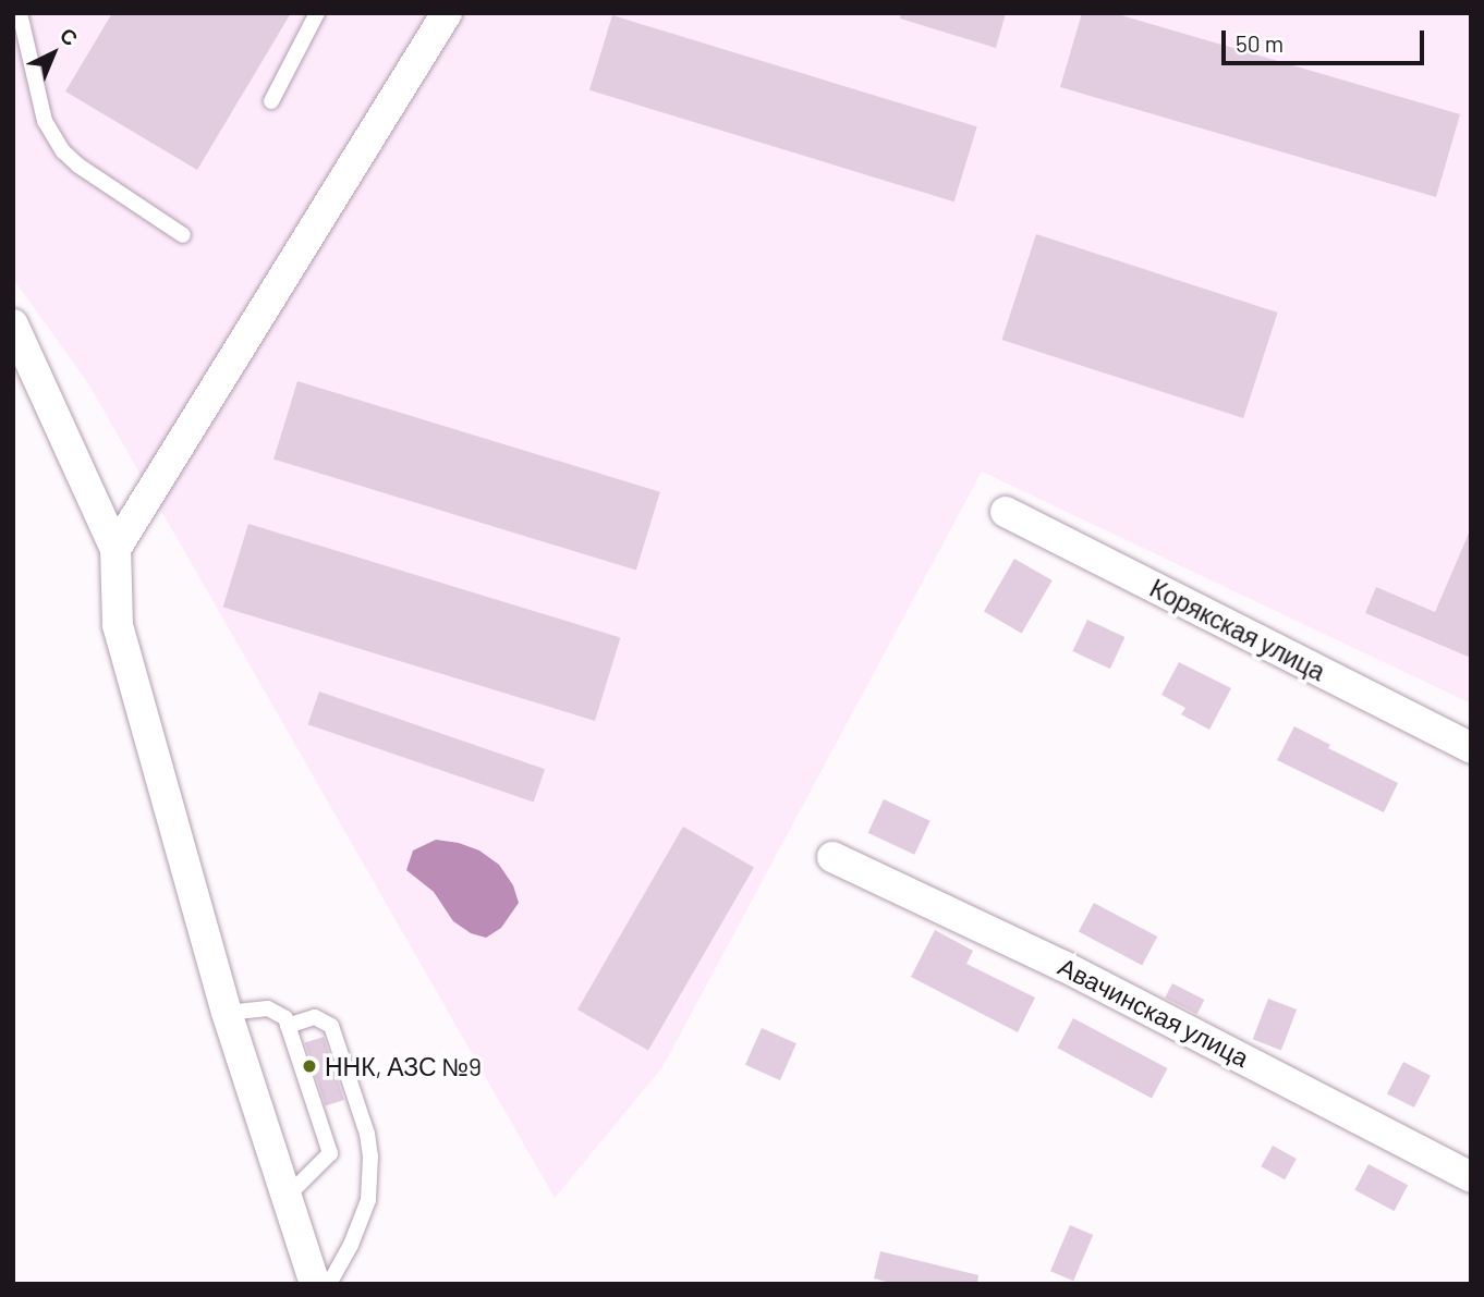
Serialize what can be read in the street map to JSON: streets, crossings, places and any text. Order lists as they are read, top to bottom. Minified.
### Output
{"streets":{"street":["Корякская улица","Авачинская улица"]},"places":["ННК, АЗС №9"],"scale_bar":"50 m","north":"top right"}
